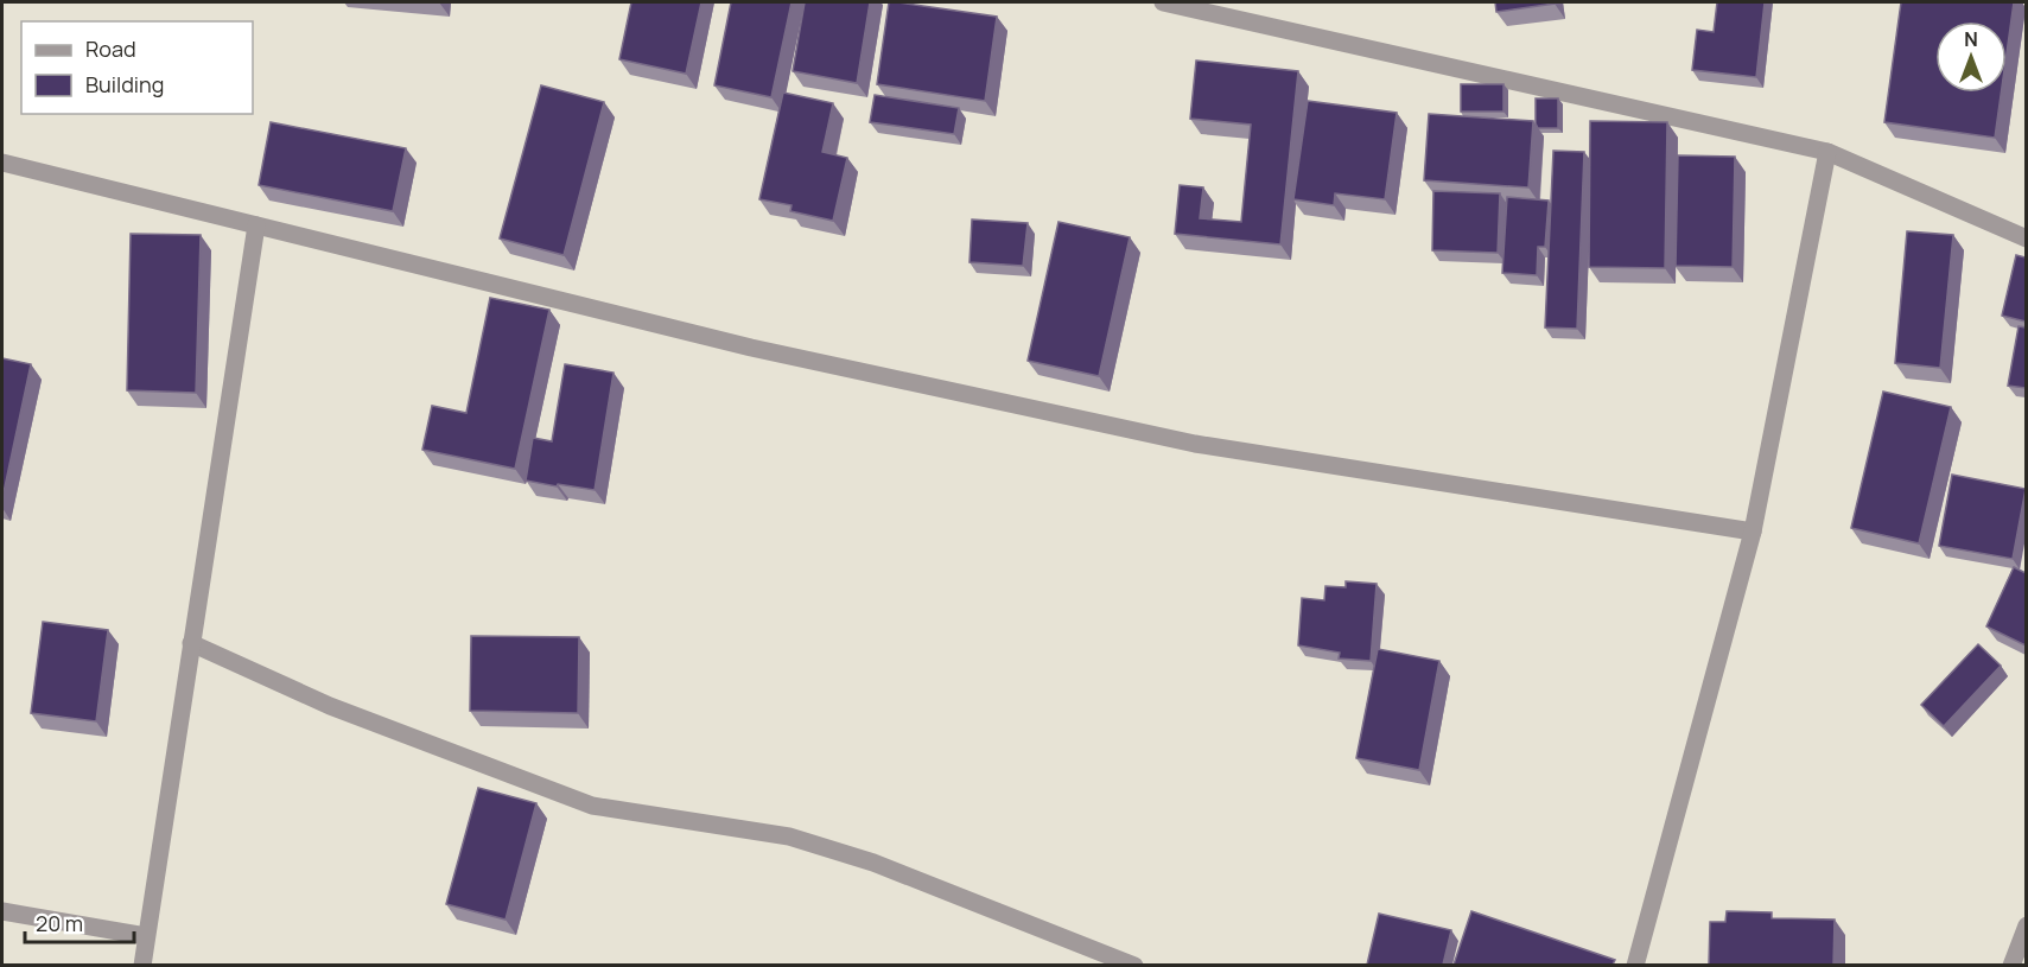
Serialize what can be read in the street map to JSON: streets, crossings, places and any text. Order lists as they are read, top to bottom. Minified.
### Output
{"legend":["Road","Building"],"scale_bar":"20 m","north":"top"}
